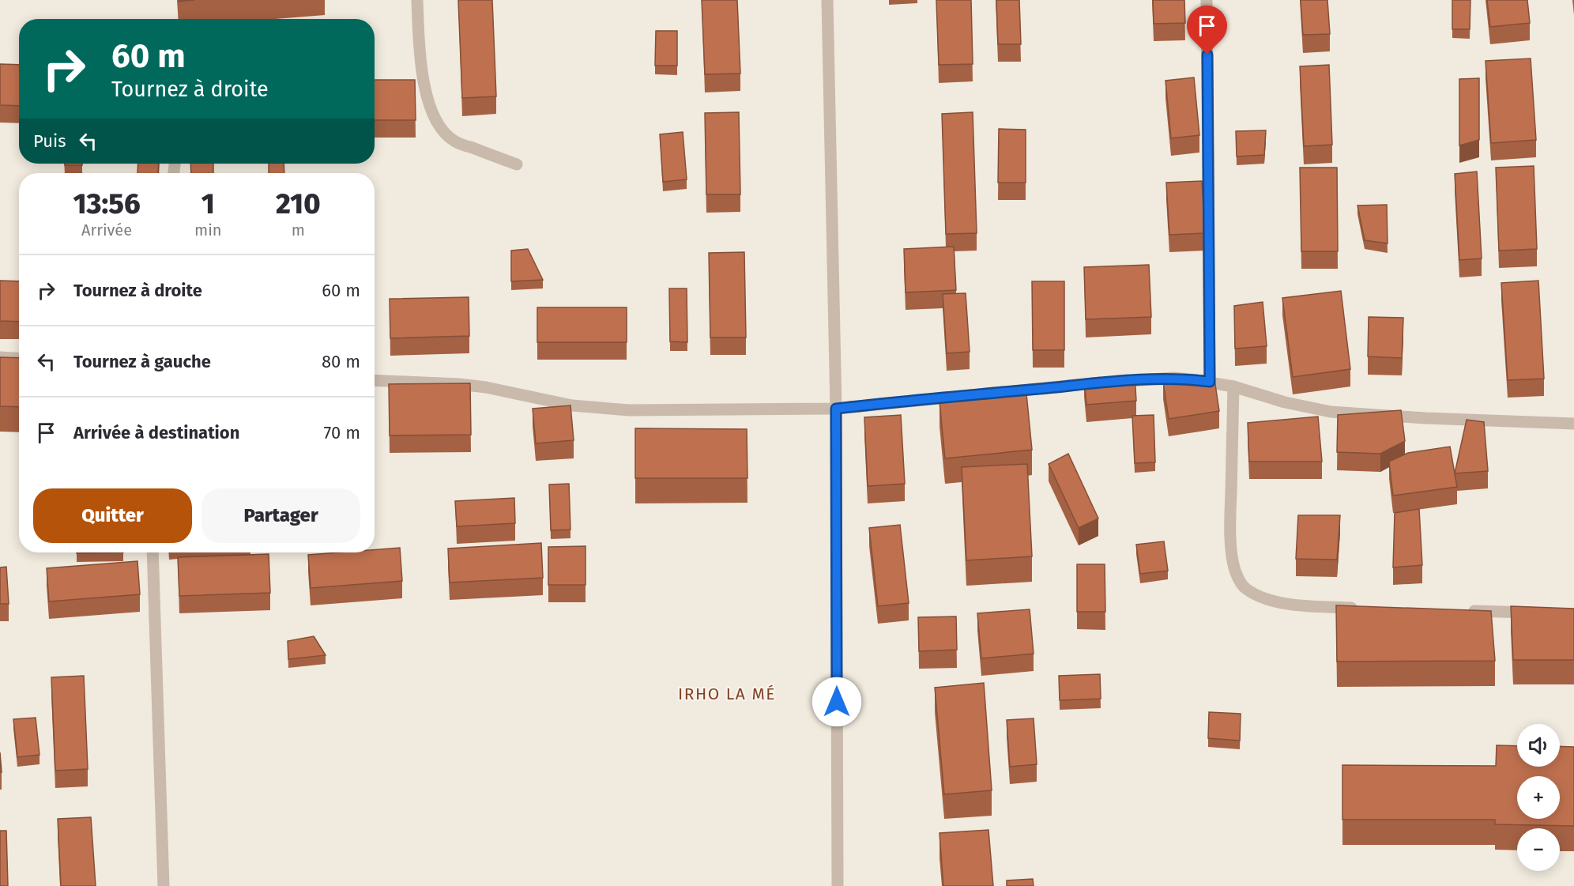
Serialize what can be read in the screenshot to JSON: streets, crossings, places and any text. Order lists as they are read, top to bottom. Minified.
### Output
{"districts":["IRHO LA MÉ"],"page":{"turn":["60 m","Tournez à droite"],"then":"Puis","eta":["13:56","Arrivée","1","min","210","m"],"list":[{"name":"Tournez à droite","value":"60 m"},{"name":"Tournez à gauche","value":"80 m"},{"name":"Arrivée à destination","value":"70 m"}],"buttons":["Quitter","Partager"],"map_buttons":["+","−"]}}
